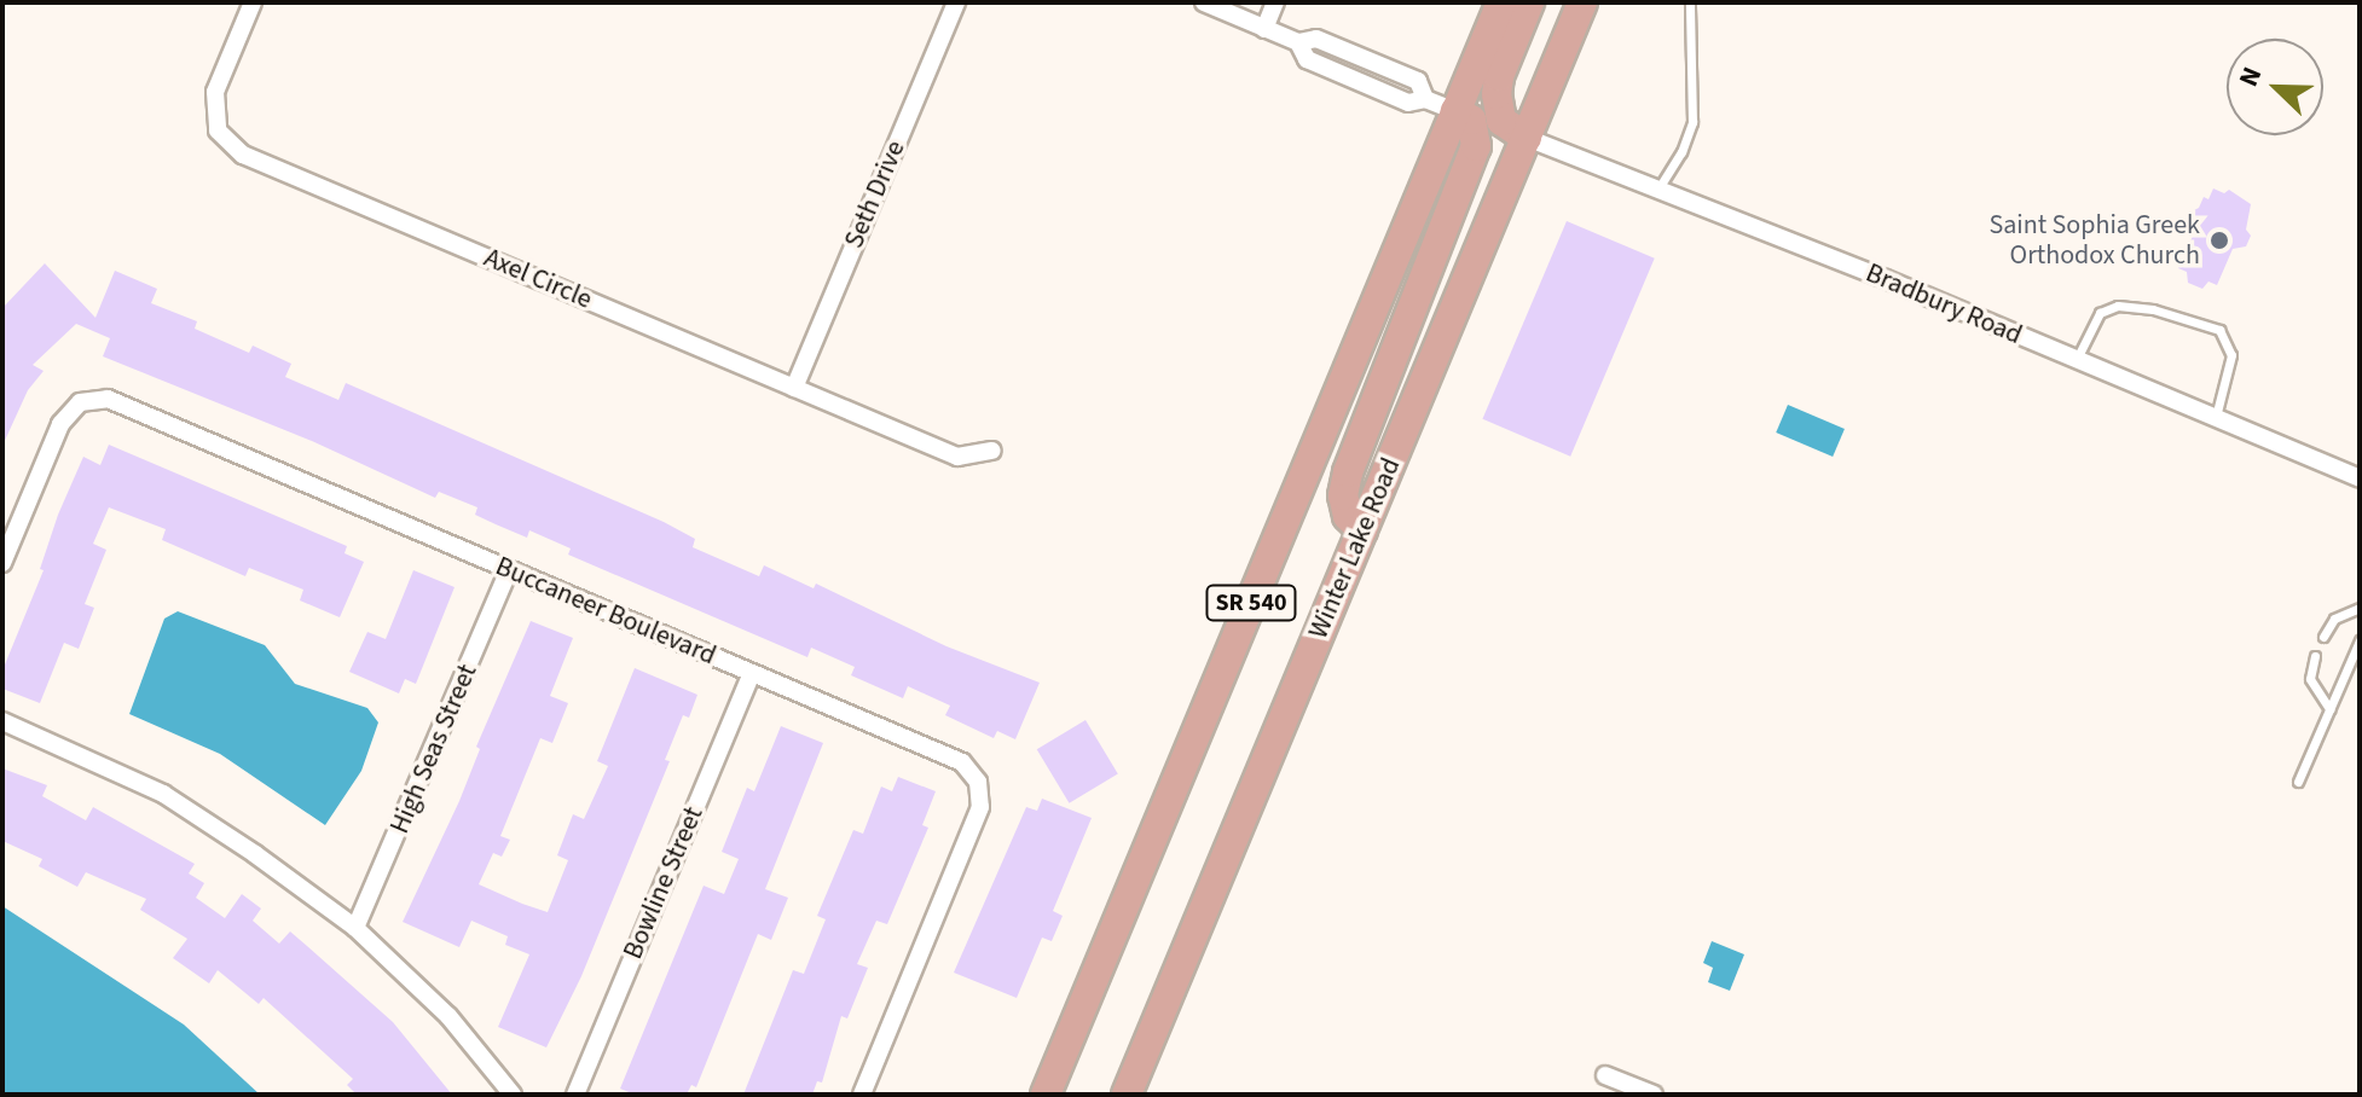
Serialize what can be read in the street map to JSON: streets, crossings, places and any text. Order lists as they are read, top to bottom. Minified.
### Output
{"streets":{"main road":["Winter Lake Road","SR 540"],"street":["Seth Drive","Axel Circle","Bradbury Road","Buccaneer Boulevard","High Seas Street","Bowline Street"]},"crossings":[["Seth Drive","Axel Circle"],["Bradbury Road","Winter Lake Road"],["Buccaneer Boulevard","High Seas Street"],["Buccaneer Boulevard","Bowline Street"]],"places":["Saint Sophia Greek Orthodox Church"],"north":"top left"}
